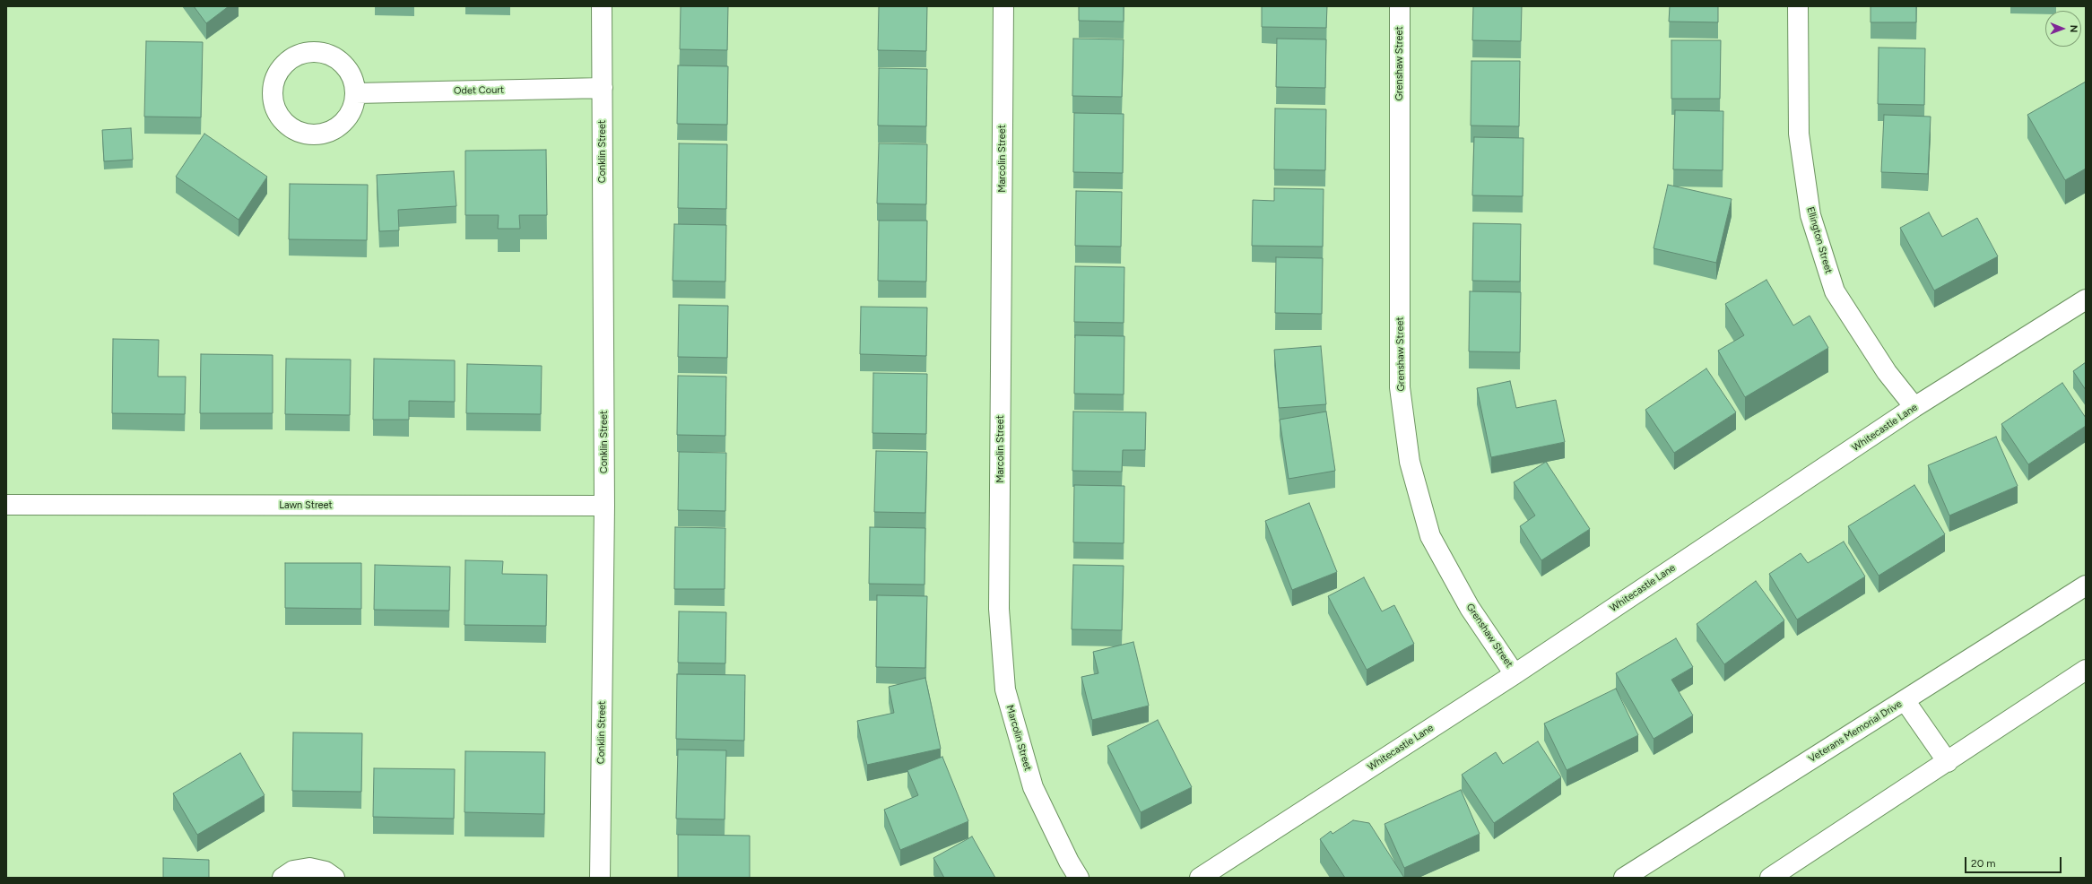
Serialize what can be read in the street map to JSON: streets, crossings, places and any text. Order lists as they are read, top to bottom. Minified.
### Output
{"streets":{"street":["Grenshaw Street","Odet Court","Conklin Street","Marcolin Street","Ellington Street","Whitecastle Lane","Lawn Street","Veterans Memorial Drive"]},"crossings":[["Grenshaw Street","Whitecastle Lane"],["Odet Court","Conklin Street"],["Conklin Street","Lawn Street"],["Ellington Street","Whitecastle Lane"]],"scale_bar":"20 m","north":"right"}
